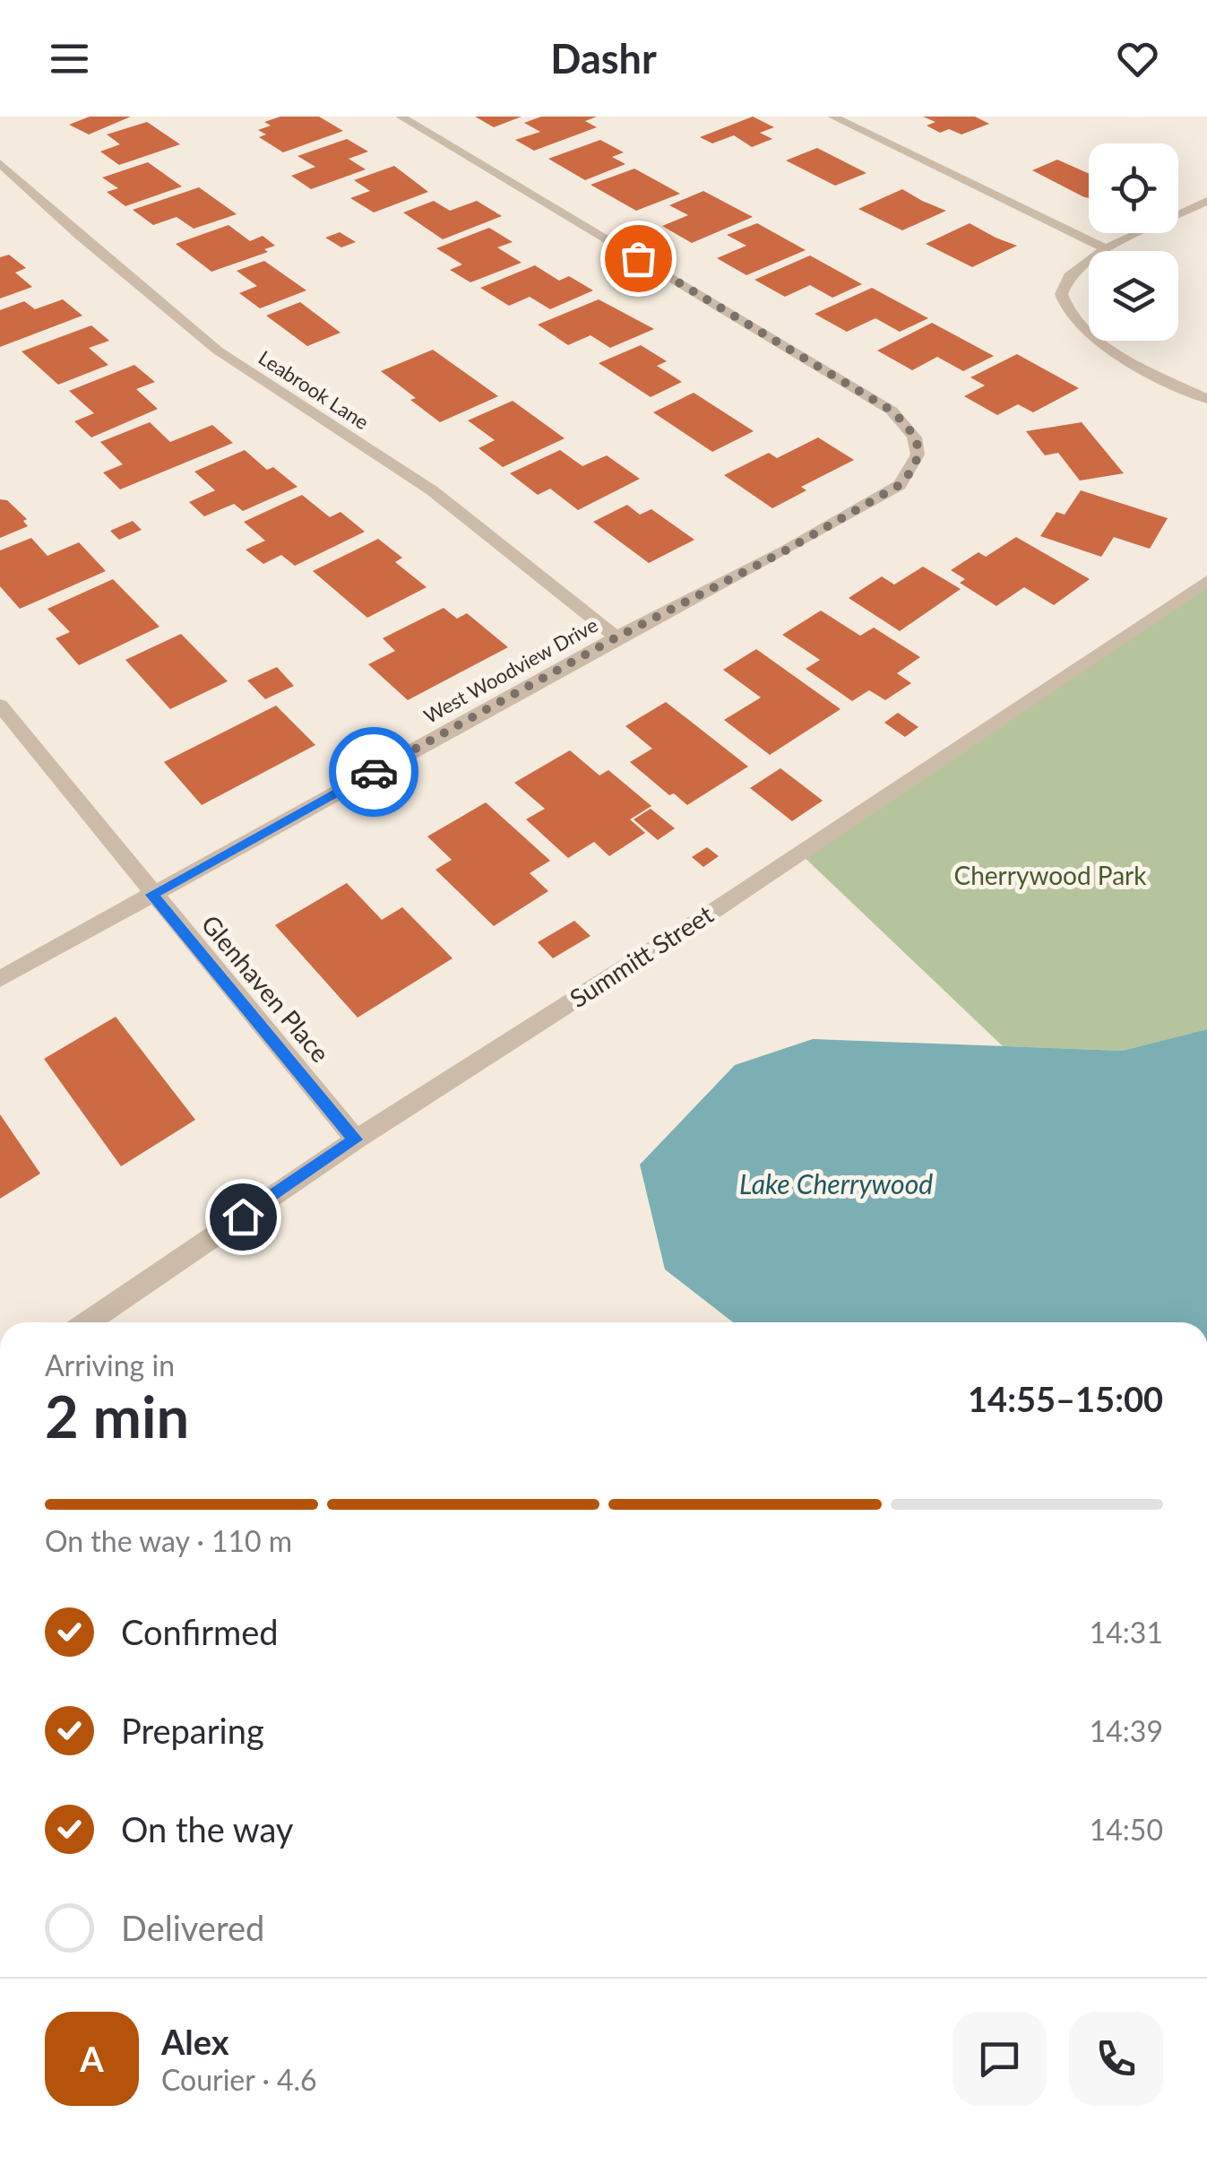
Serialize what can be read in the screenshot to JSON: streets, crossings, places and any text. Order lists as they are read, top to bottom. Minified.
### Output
{"streets":{"street":["Leabrook Lane","West Woodview Drive","Summitt Street","Glenhaven Place"]},"crossings":[["Leabrook Lane","West Woodview Drive"],["West Woodview Drive","Glenhaven Place"],["Summitt Street","Glenhaven Place"]],"water":["Lake Cherrywood"],"parks":["Cherrywood Park"],"page":{"header":"Dashr","heading":["2 min","Arriving in","14:55–15:00"],"panel":["Alex","Courier · 4.6"],"bar":"On the way · 110 m","list":[["Confirmed","14:31"],["Preparing","14:39"],["On the way","14:50"],"Delivered"],"round":"A"}}
